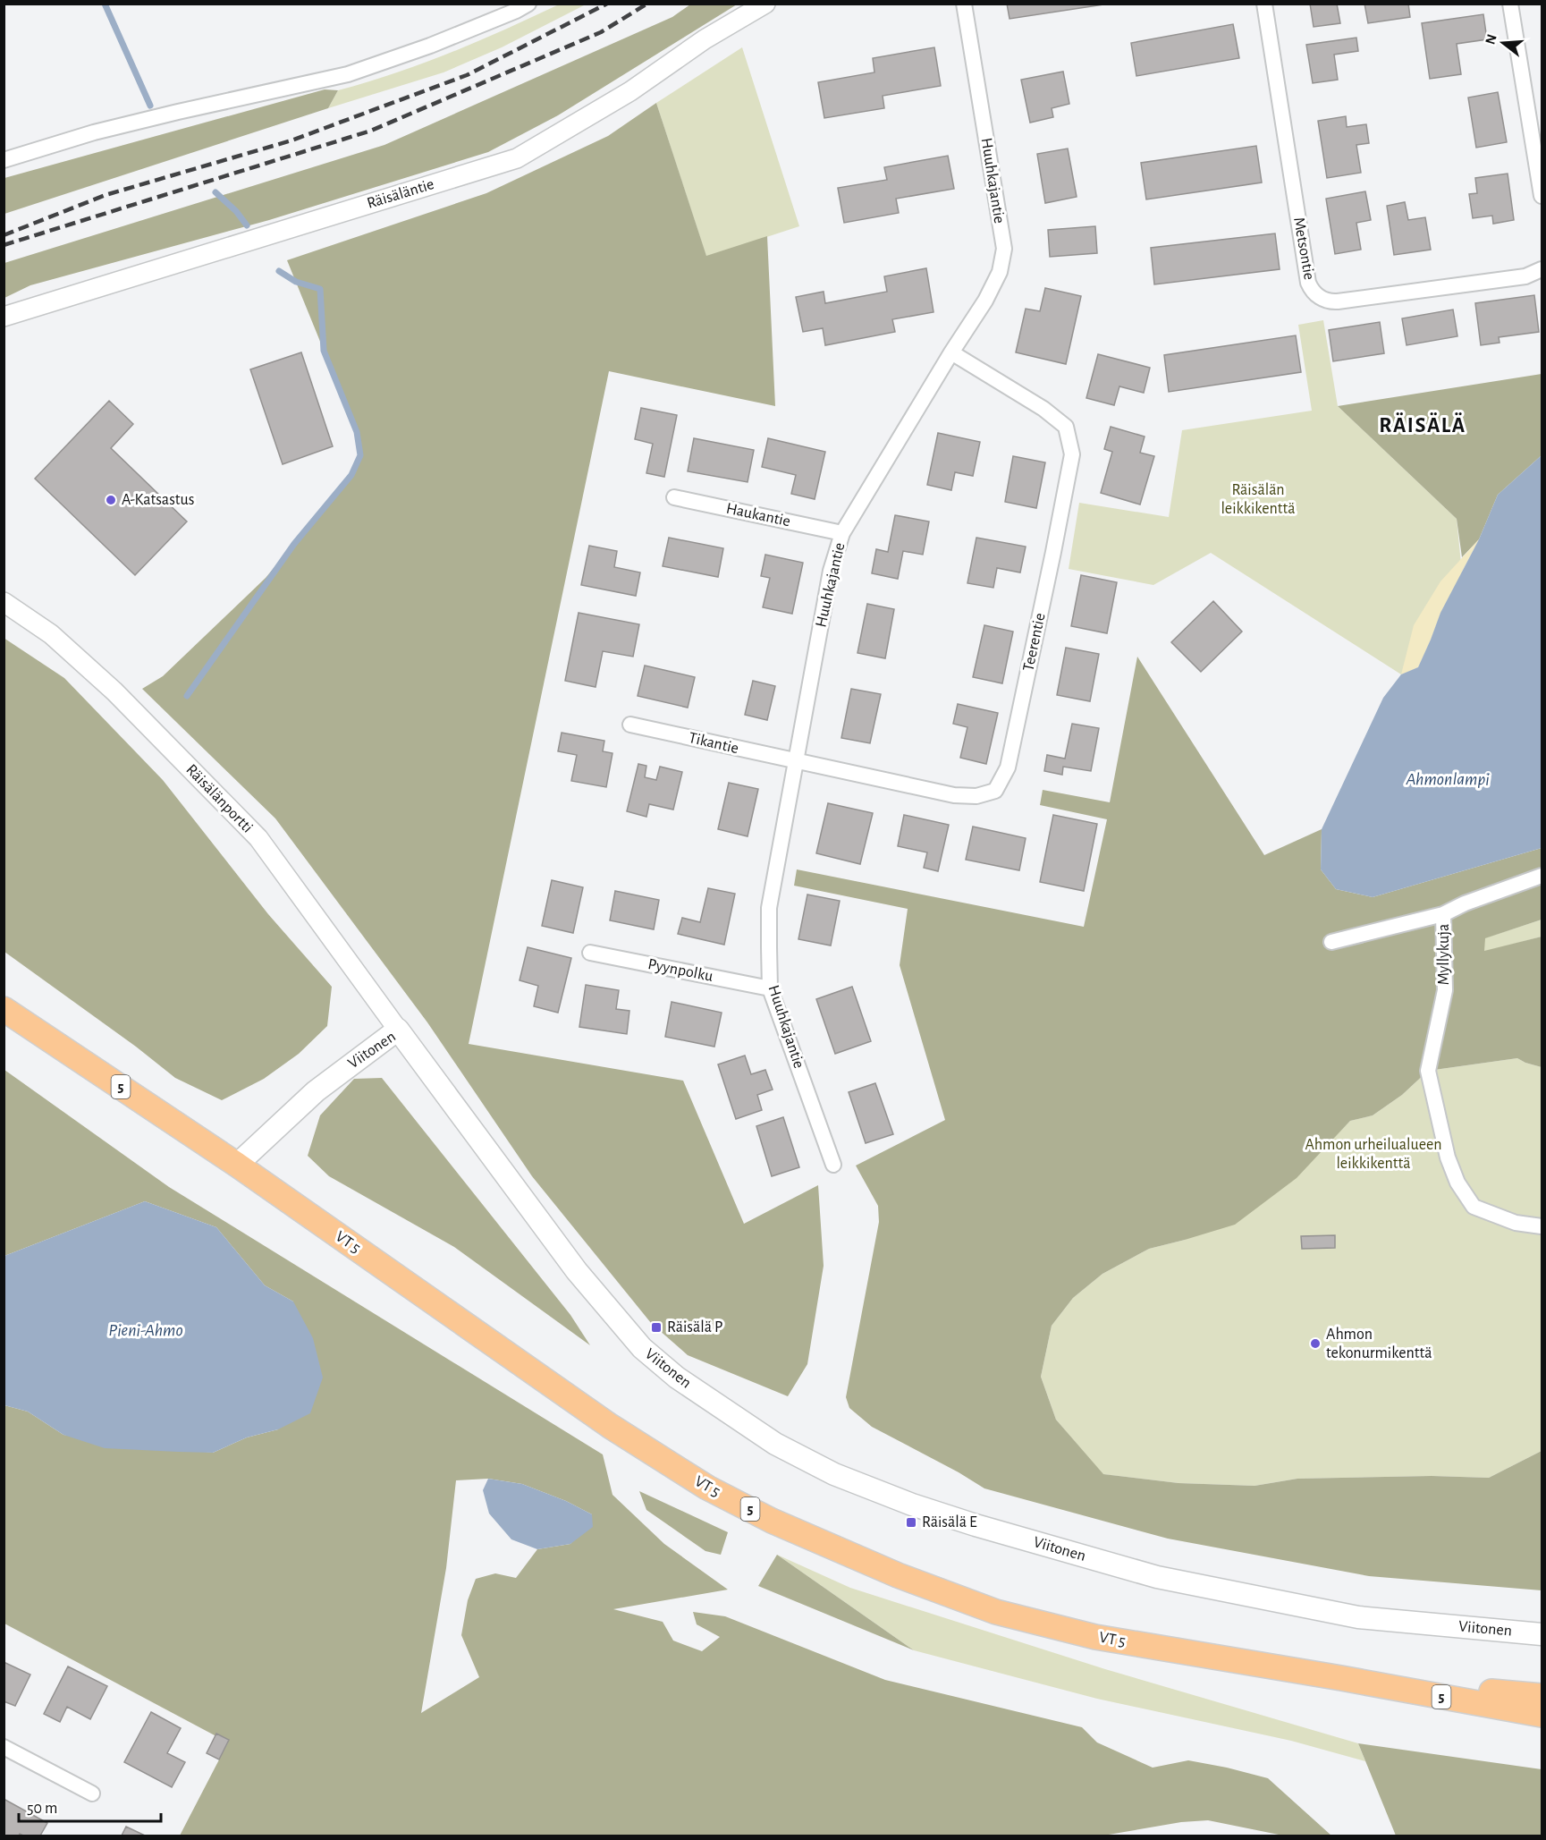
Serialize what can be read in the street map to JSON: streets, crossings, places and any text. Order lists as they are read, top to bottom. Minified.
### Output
{"streets":{"highway":["5","VT 5"],"main road":["Viitonen"],"street":["Huuhkajantie","Räisäläntie","Metsontie","Haukantie","Teerentie","Tikantie","Räisälänportti","Myllykuja","Pyynpolku"]},"crossings":[["Huuhkajantie","Haukantie"],["Huuhkajantie","Teerentie"],["Huuhkajantie","Tikantie"],["Huuhkajantie","Pyynpolku"],["Teerentie","Tikantie"],["Räisälänportti","Viitonen"],["Viitonen","5"],["Viitonen","VT 5"],["5","VT 5"]],"districts":["RÄISÄLÄ"],"water":["Ahmonlampi","Pieni-Ahmo"],"parks":["Räisälän leikkikenttä","Ahmon urheilualueen leikkikenttä"],"places":{"other":["A-Katsastus","Ahmon tekonurmikenttä"],"transit":["Räisälä P","Räisälä E"]},"scale_bar":"50 m","north":"left"}
